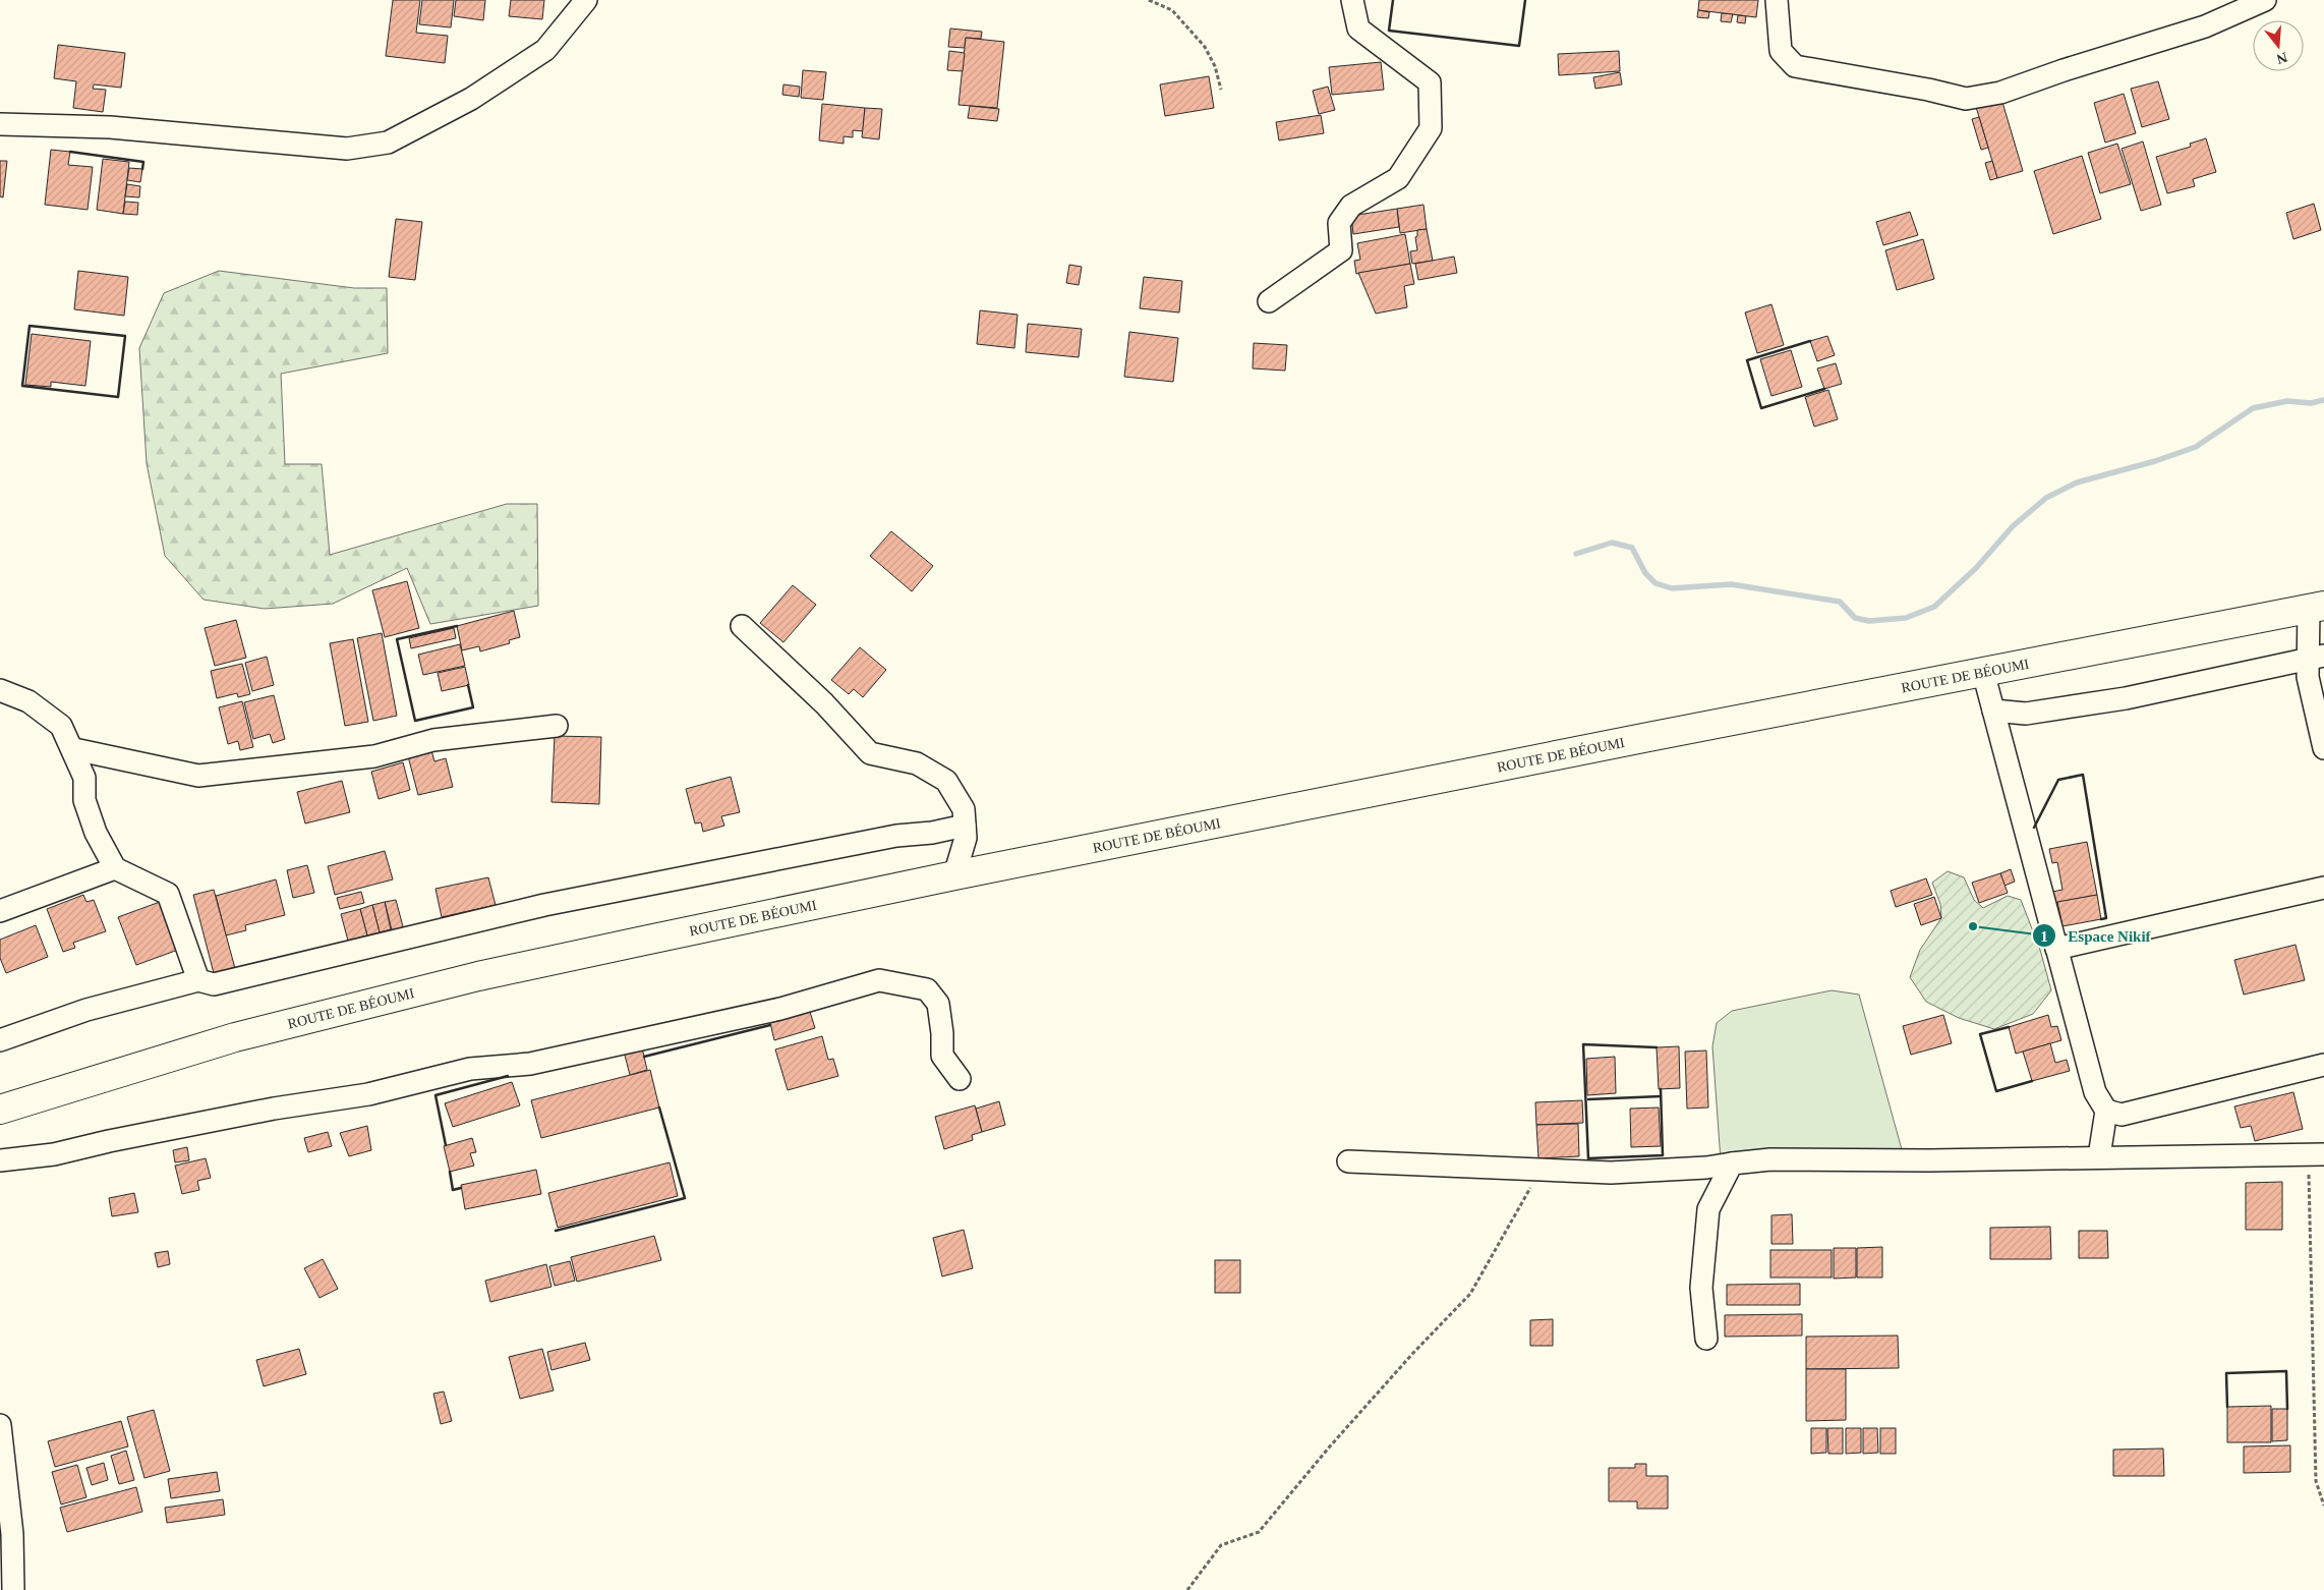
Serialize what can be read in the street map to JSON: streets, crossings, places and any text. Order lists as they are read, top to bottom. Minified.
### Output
{"streets":{"main road":["ROUTE DE BÉOUMI"]},"places":["Espace Nikif"],"north":"bottom"}
